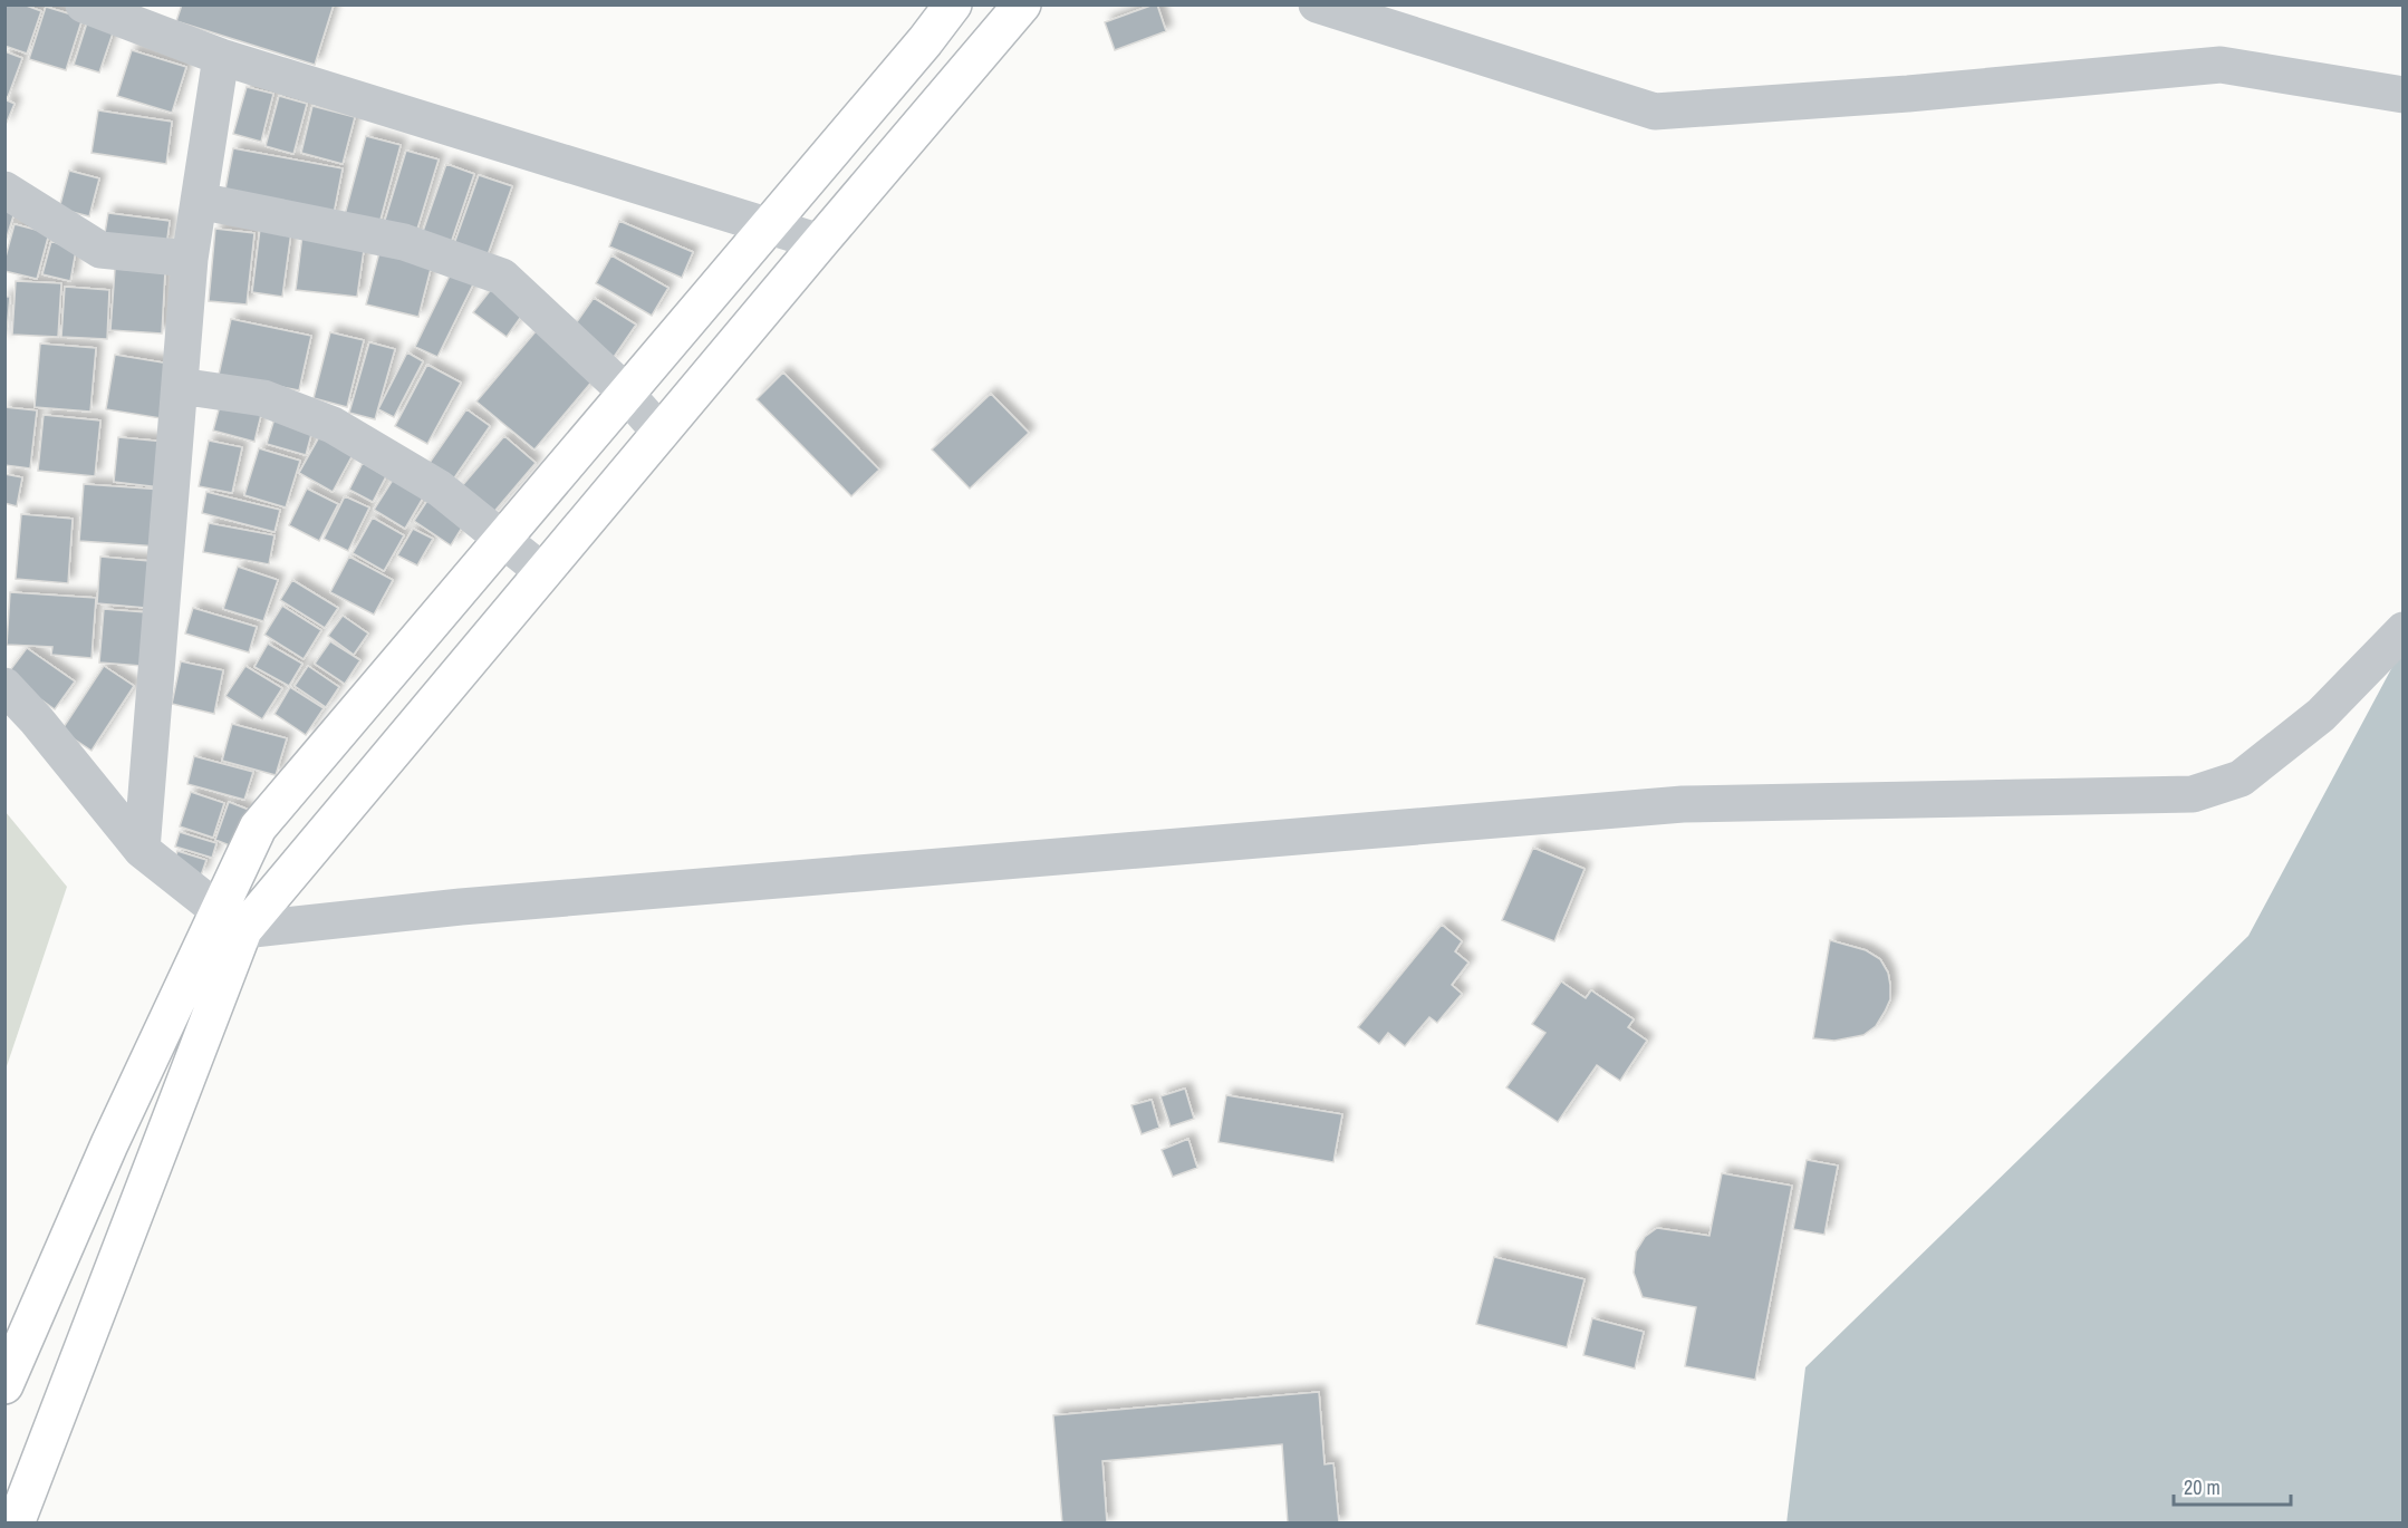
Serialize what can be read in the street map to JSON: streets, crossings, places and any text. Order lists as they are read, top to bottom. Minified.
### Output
{"scale_bar":"20 m"}
